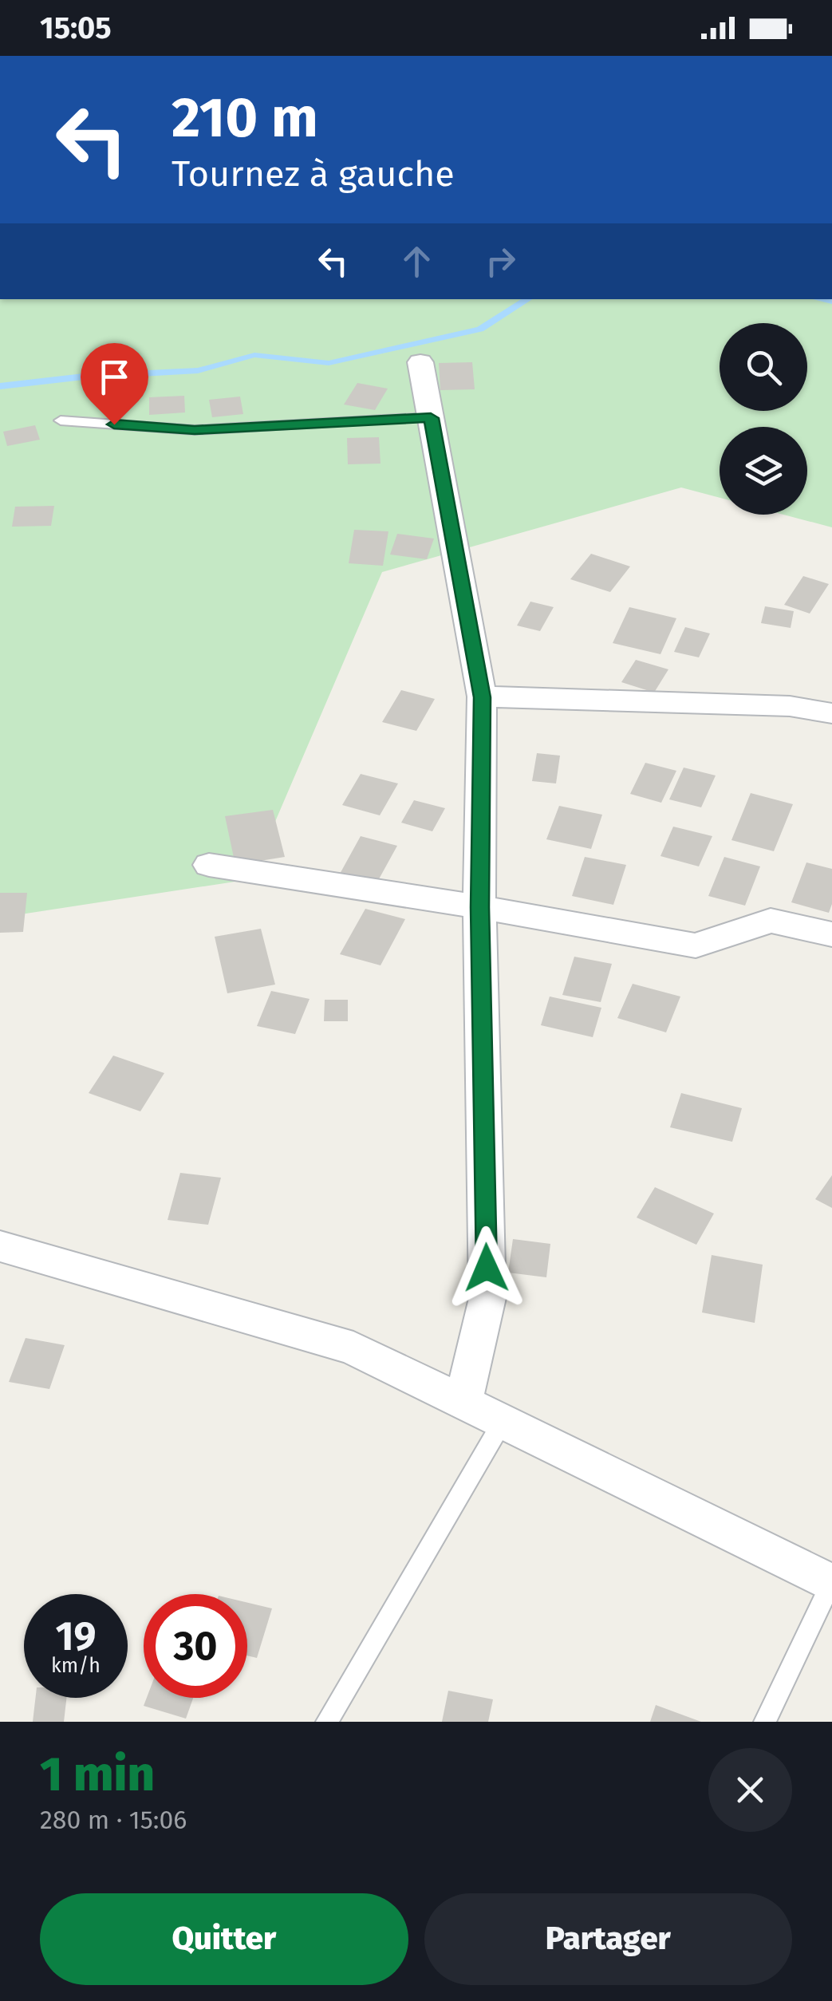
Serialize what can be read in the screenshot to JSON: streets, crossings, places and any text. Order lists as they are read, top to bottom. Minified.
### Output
{"page":{"status":"15:05","turn":["210 m","Tournez à gauche"],"speed":"19 km/h","limit":"30","heading":["1 min","280 m · 15:06"],"buttons":["Quitter","Partager"]}}
